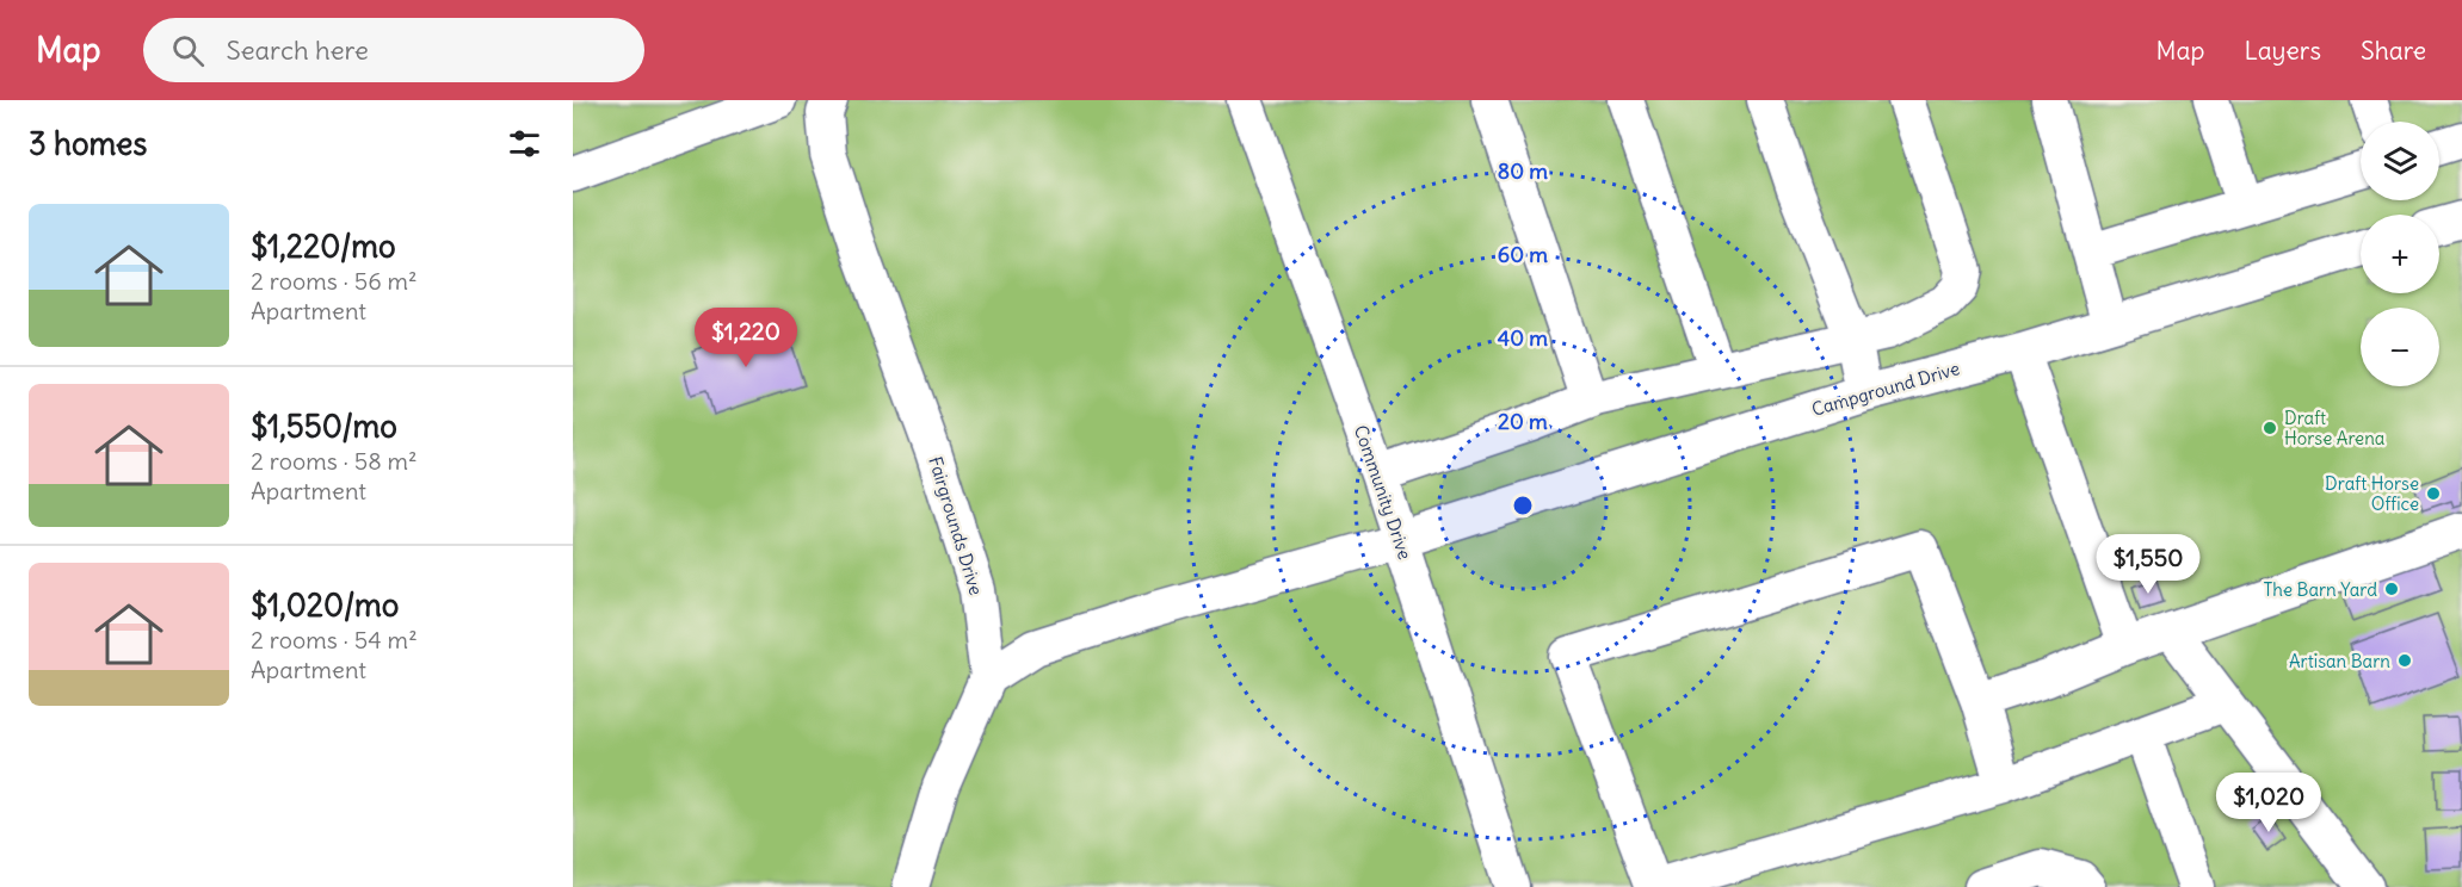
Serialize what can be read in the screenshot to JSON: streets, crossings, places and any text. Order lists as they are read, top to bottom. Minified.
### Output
{"streets":{"lane":["Campground Drive","Community Drive","Fairgrounds Drive"]},"crossings":[["Campground Drive","Community Drive"],["Campground Drive","Fairgrounds Drive"]],"places":["Draft Horse Arena","Draft Horse Office","The Barn Yard","Artisan Barn"],"page":{"header":"Map","search":"Search here","nav":["Map","Layers","Share"],"heading":"3 homes","map_buttons":["+","−"],"list":[{"name":"$1,220/mo","note":"2 rooms · 56 m² · Apartment"},{"name":"$1,550/mo","note":"2 rooms · 58 m² · Apartment"},{"name":"$1,020/mo","note":"2 rooms · 54 m² · Apartment"}],"price":["$1,220","$1,550","$1,020"]},"rings":["80 m","60 m","40 m","20 m"]}
